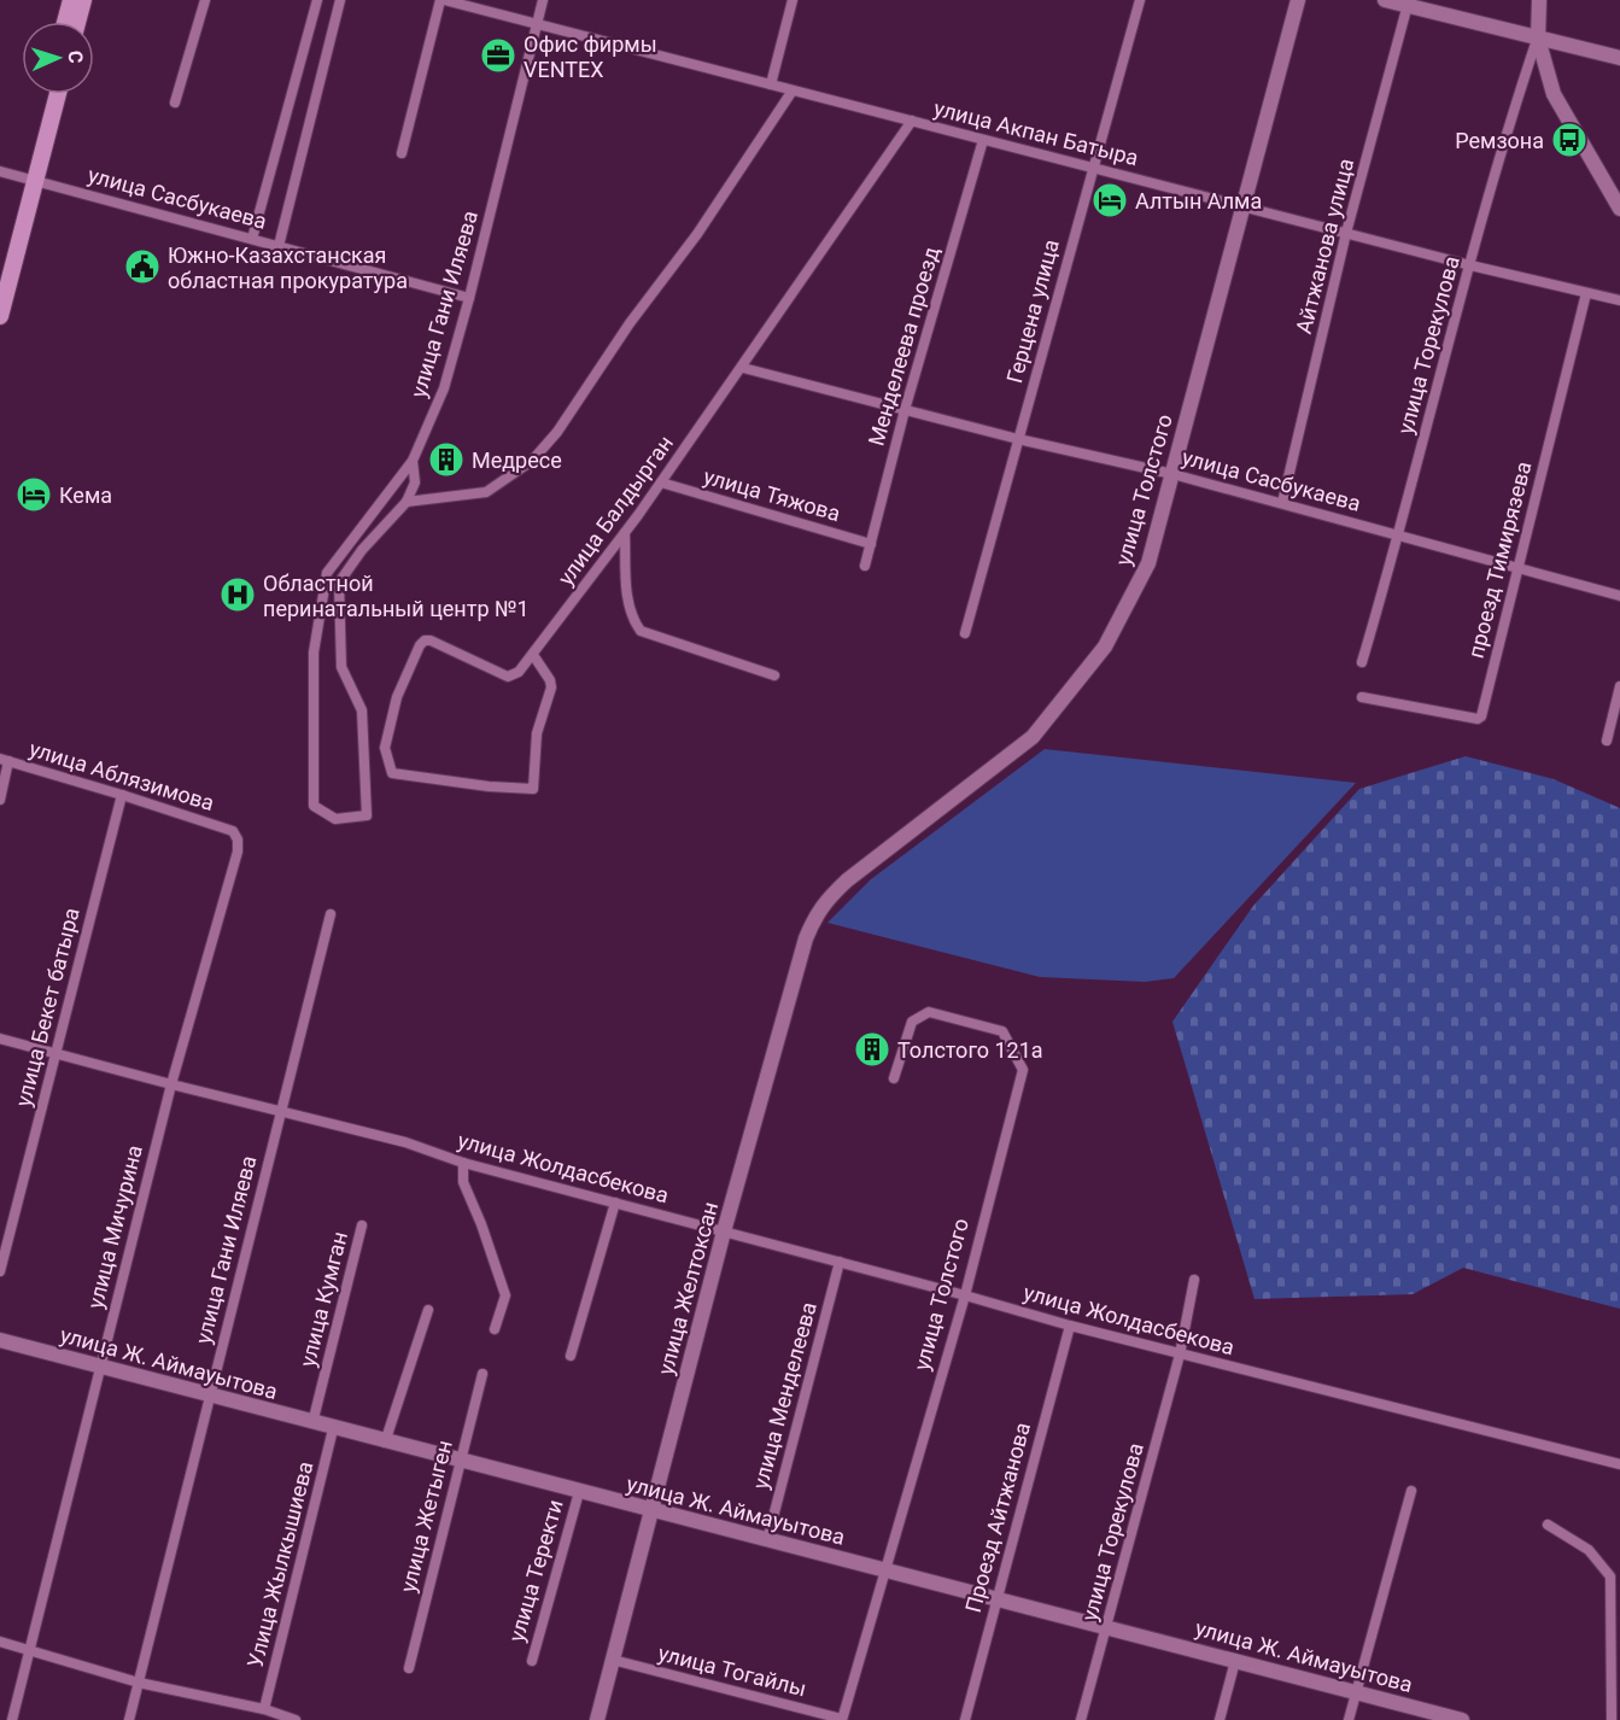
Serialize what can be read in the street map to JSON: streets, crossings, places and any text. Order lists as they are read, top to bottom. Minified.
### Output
{"streets":{"street":["улица Акпан Батыра","улица Сасбукаева","Айтжанова улица","улица Гани Иляева","Герцена улица","улица Торекулова","Менделеева проезд","улица Толстого","улица Тяжова","улица Балдырган","проезд Тимирязева","улица Аблязимова","улица Бекет батыра","улица Жолдасбекова","улица Мичурина","улица Желтоксан","улица Кумган","улица Ж. Аймауытова","улица Менделеева","улица Жетыген","Проезд Айтжанова","Улица Жылкышиева","улица Теректи","улица Тогайлы"]},"crossings":[["улица Акпан Батыра","Айтжанова улица"],["улица Акпан Батыра","улица Гани Иляева"],["улица Акпан Батыра","Герцена улица"],["улица Акпан Батыра","улица Торекулова"],["улица Акпан Батыра","Менделеева проезд"],["улица Акпан Батыра","улица Толстого"],["улица Акпан Батыра","улица Балдырган"],["улица Акпан Батыра","проезд Тимирязева"],["улица Сасбукаева","Айтжанова улица"],["улица Сасбукаева","улица Гани Иляева"],["улица Сасбукаева","Герцена улица"],["улица Сасбукаева","улица Торекулова"],["улица Сасбукаева","Менделеева проезд"],["улица Сасбукаева","улица Толстого"],["улица Сасбукаева","улица Балдырган"],["улица Сасбукаева","проезд Тимирязева"],["улица Гани Иляева","улица Жолдасбекова"],["улица Гани Иляева","улица Ж. Аймауытова"],["улица Торекулова","улица Жолдасбекова"],["улица Торекулова","улица Ж. Аймауытова"],["Менделеева проезд","улица Тяжова"],["улица Толстого","улица Жолдасбекова"],["улица Толстого","улица Желтоксан"],["улица Толстого","улица Ж. Аймауытова"],["улица Толстого","улица Тогайлы"],["улица Тяжова","улица Балдырган"],["улица Аблязимова","улица Бекет батыра"],["улица Аблязимова","улица Мичурина"],["улица Бекет батыра","улица Жолдасбекова"],["улица Жолдасбекова","улица Мичурина"],["улица Жолдасбекова","улица Желтоксан"],["улица Жолдасбекова","улица Менделеева"],["улица Жолдасбекова","Проезд Айтжанова"],["улица Мичурина","улица Ж. Аймауытова"],["улица Желтоксан","улица Ж. Аймауытова"],["улица Желтоксан","улица Тогайлы"],["улица Кумган","улица Ж. Аймауытова"],["улица Ж. Аймауытова","улица Менделеева"],["улица Ж. Аймауытова","улица Жетыген"],["улица Ж. Аймауытова","Проезд Айтжанова"],["улица Ж. Аймауытова","Улица Жылкышиева"],["улица Ж. Аймауытова","улица Теректи"]],"places":{"office":["Офис фирмы VENTEX"],"bus stop":["Ремзона"],"hotel":["Алтын Алма","Кема"],"public building":["Южно-Казахстанская областная прокуратура"],"building":["Медресе","Толстого 121а"],"hospital":["Областной перинатальный центр №1"]},"north":"right"}
